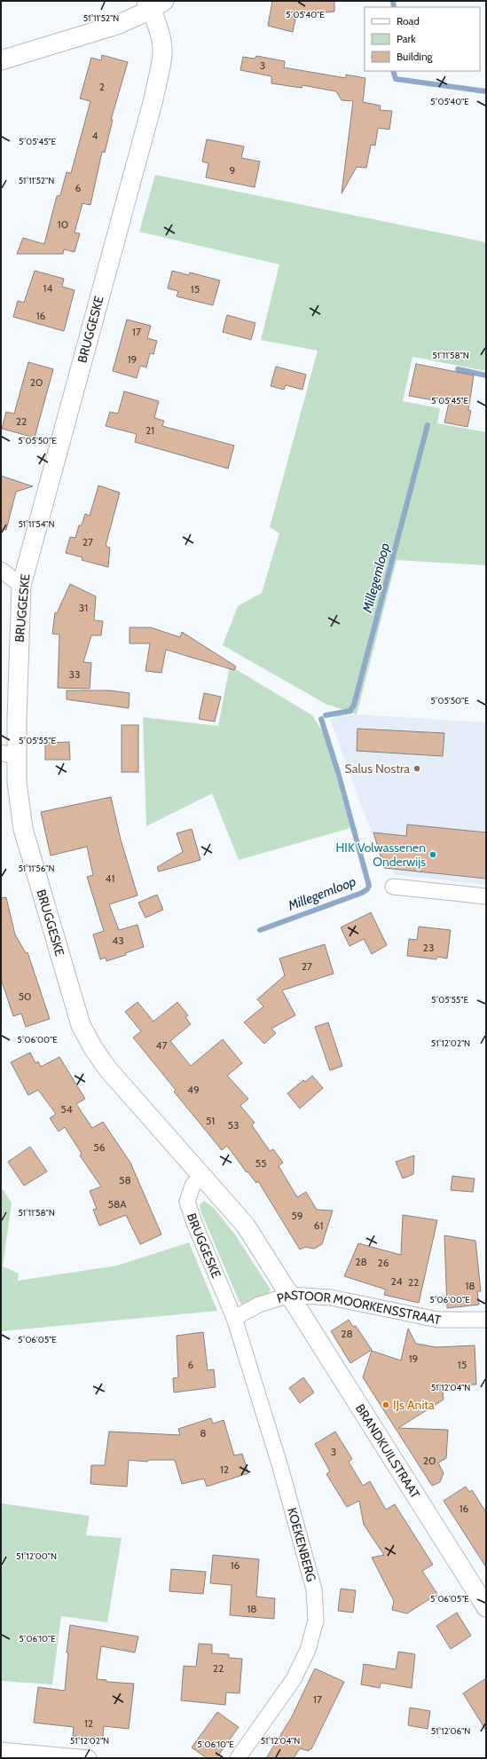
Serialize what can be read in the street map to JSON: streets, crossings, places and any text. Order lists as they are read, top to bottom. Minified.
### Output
{"streets":{"street":["BRUGGESKE","PASTOOR MOORKENSSTRAAT","BRANDKUILSTRAAT","KOEKENBERG"]},"crossings":[["BRUGGESKE","PASTOOR MOORKENSSTRAAT"],["BRUGGESKE","BRANDKUILSTRAAT"],["BRUGGESKE","KOEKENBERG"],["PASTOOR MOORKENSSTRAAT","BRANDKUILSTRAAT"],["PASTOOR MOORKENSSTRAAT","KOEKENBERG"]],"water":["Millegemloop"],"places":["Salus Nostra","HIK Volwassenen Onderwijs","IJs Anita"],"house_numbers":["3","2","4","9","6","10","14","15","16","17","19","20","22","21","27","31","33","41","43","23","27","50","47","49","54","51","53","56","55","58","58A","59","61","28","26","24","22","18","28","19","6","15","8","3","20","12","16","16","18","22","17","12"],"legend":["Road","Park","Building"],"coordinates":["5°05'40\"E","51°11'52\"N","5°05'45\"E","51°11'58\"N","5°05'50\"E","51°11'54\"N","5°05'55\"E","51°11'56\"N","5°06'00\"E","51°12'02\"N","5°06'05\"E","51°12'04\"N","51°12'00\"N","5°06'10\"E","51°12'06\"N"]}
